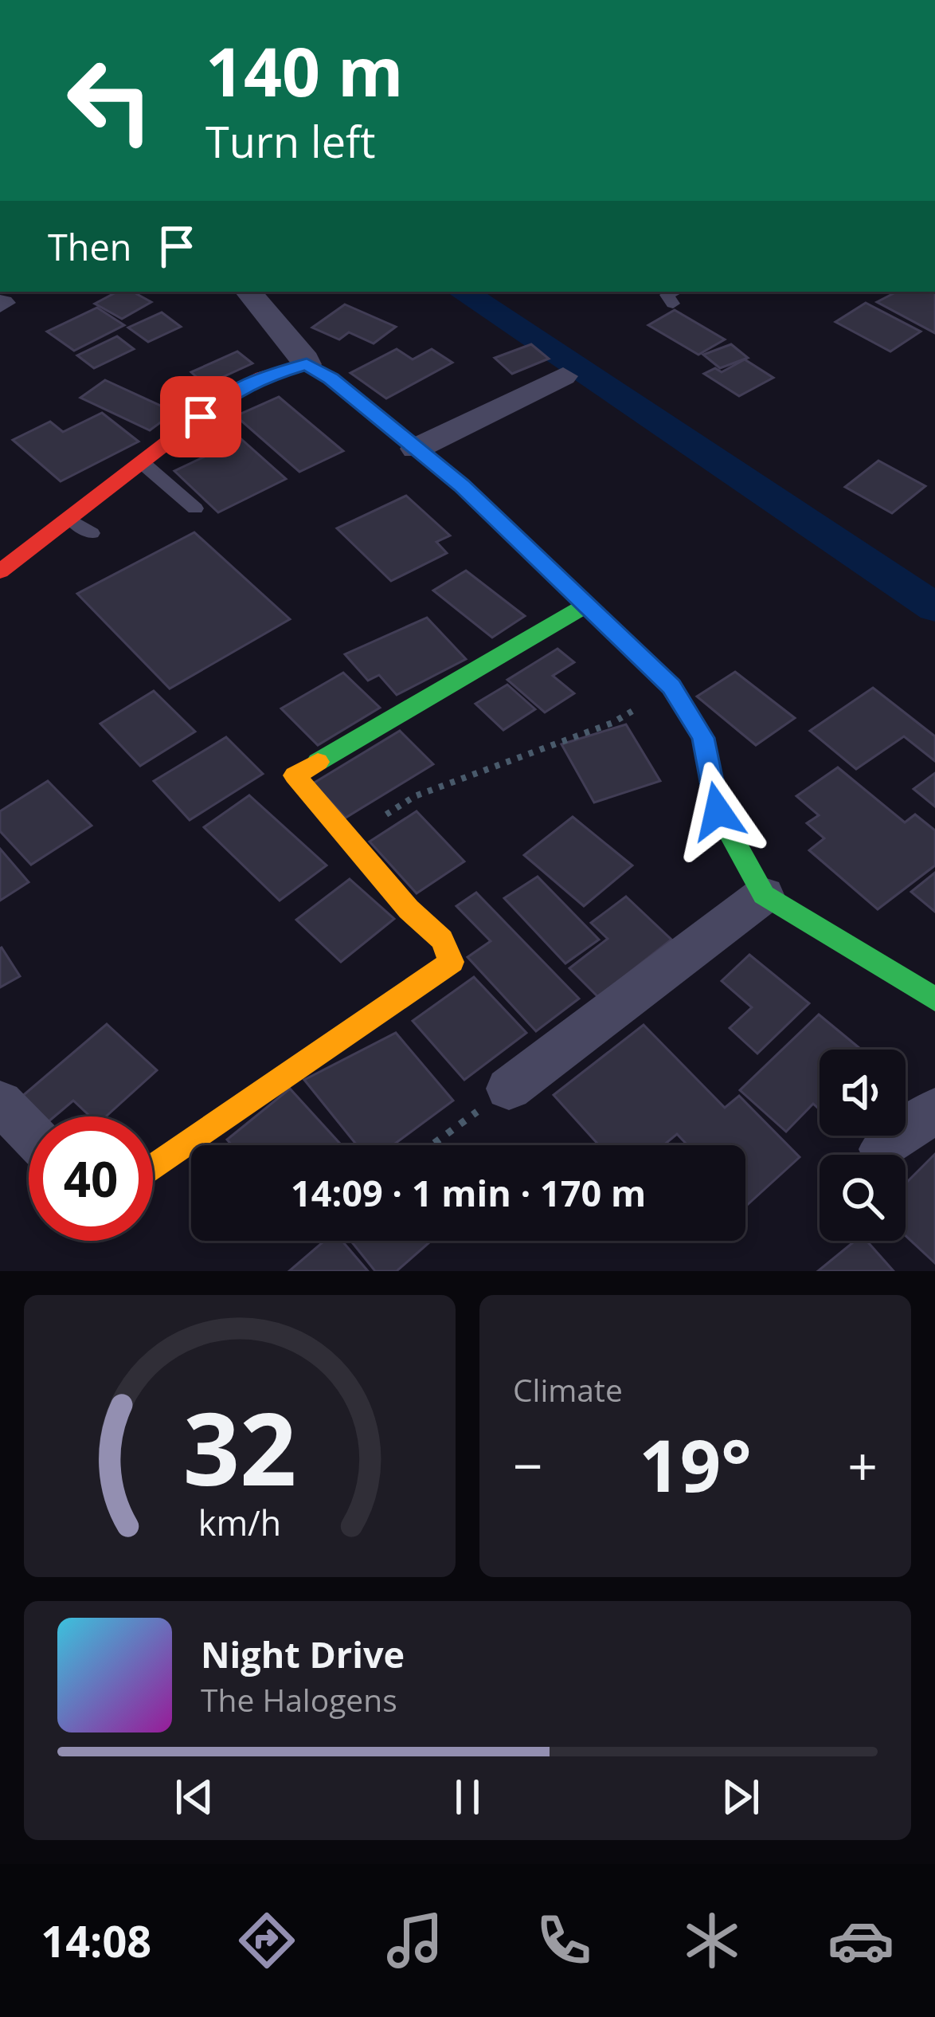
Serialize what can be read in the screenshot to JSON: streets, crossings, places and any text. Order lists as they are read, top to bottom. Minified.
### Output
{"page":{"turn":["140 m","Turn left"],"then":"Then","limit":"40","trip":"14:09 · 1 min · 170 m","tile":"Climate","heat":["−","19°","+"],"song":["Night Drive","The Halogens"],"tabs":"14:08","gauge":["32","km/h"]}}
